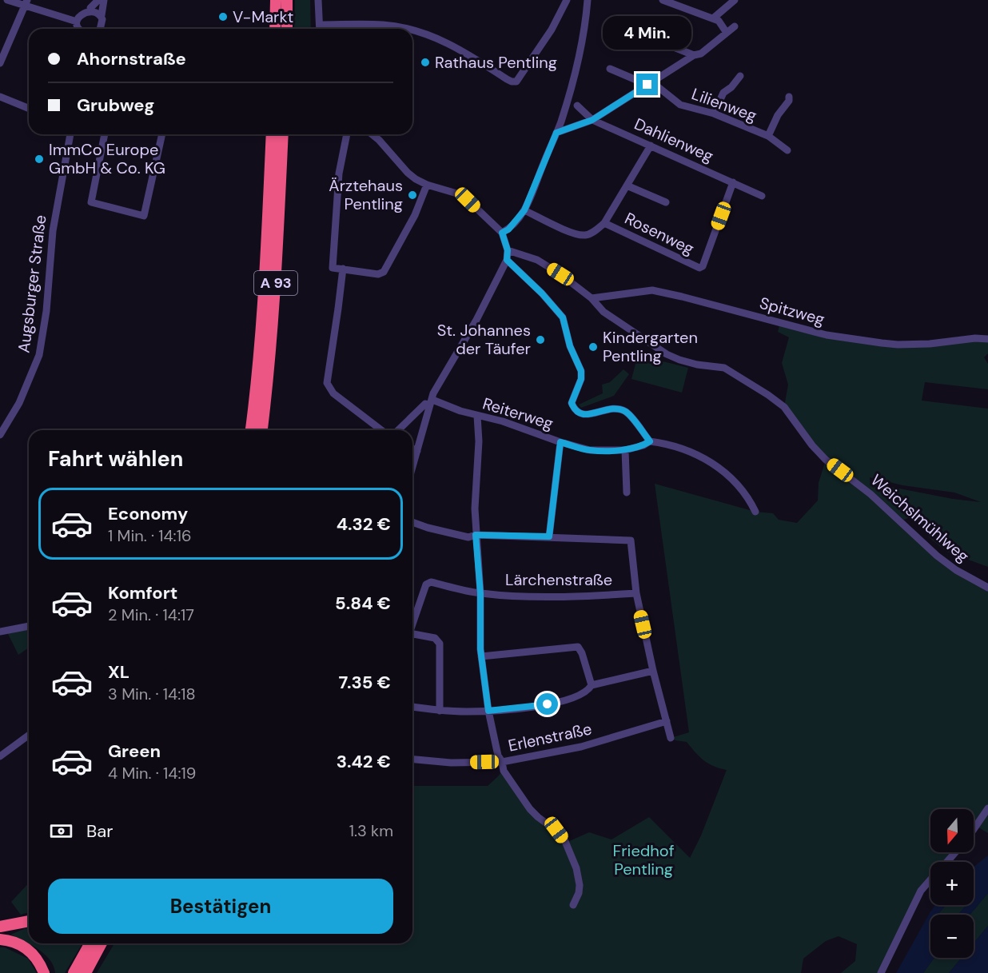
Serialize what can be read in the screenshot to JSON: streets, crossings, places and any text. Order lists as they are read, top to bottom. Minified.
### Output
{"streets":{"highway":["A 93"],"street":["Lilienweg","Dahlienweg","Rosenweg","Augsburger Straße","Spitzweg","Reiterweg","Weichslmühlweg","Lärchenstraße","Erlenstraße"]},"crossings":[["Dahlienweg","Rosenweg"],["Spitzweg","Weichslmühlweg"]],"parks":["Friedhof Pentling"],"places":["V-Markt","Rathaus Pentling","ImmCo Europe GmbH & Co. KG","Ärztehaus Pentling","St. Johannes der Täufer","Kindergarten Pentling"],"north":"bottom","page":{"bubble":"4 Min.","banner":["Ahornstraße","Grubweg"],"heading":"Fahrt wählen","list":[{"name":"Economy","note":"1 Min. · 14:16","value":"4.32 €"},{"name":"Komfort","note":"2 Min. · 14:17","value":"5.84 €"},{"name":"XL","note":"3 Min. · 14:18","value":"7.35 €"},{"name":"Green","note":"4 Min. · 14:19","value":"3.42 €"}],"pay":["Bar","1.3 km"],"map_buttons":["+","−"],"buttons":"Bestätigen"}}
